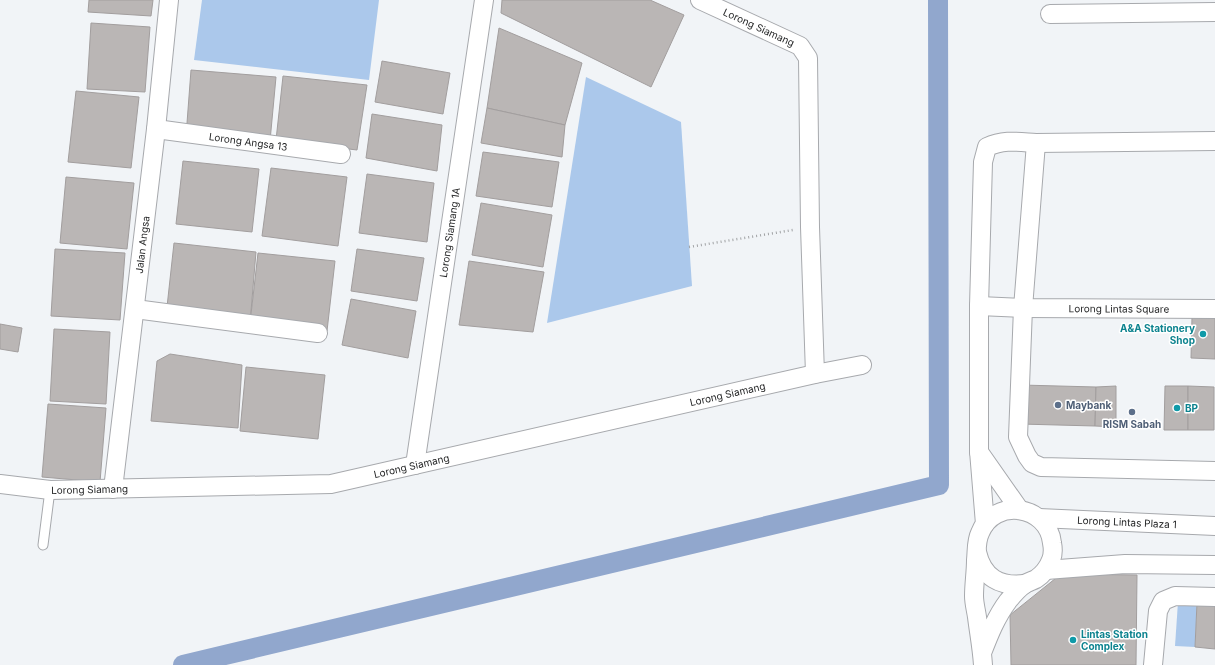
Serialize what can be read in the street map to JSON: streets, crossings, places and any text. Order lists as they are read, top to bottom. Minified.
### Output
{"streets":{"street":["Lorong Siamang","Lorong Angsa 13","Lorong Siamang 1A","Jalan Angsa","Lorong Lintas Square","Lorong Lintas Plaza 1"]},"crossings":[["Lorong Siamang","Lorong Siamang 1A"],["Lorong Siamang","Jalan Angsa"],["Lorong Angsa 13","Jalan Angsa"]],"places":["A&A Stationery Shop","Maybank","BP","RISM Sabah","Lintas Station Complex"]}
